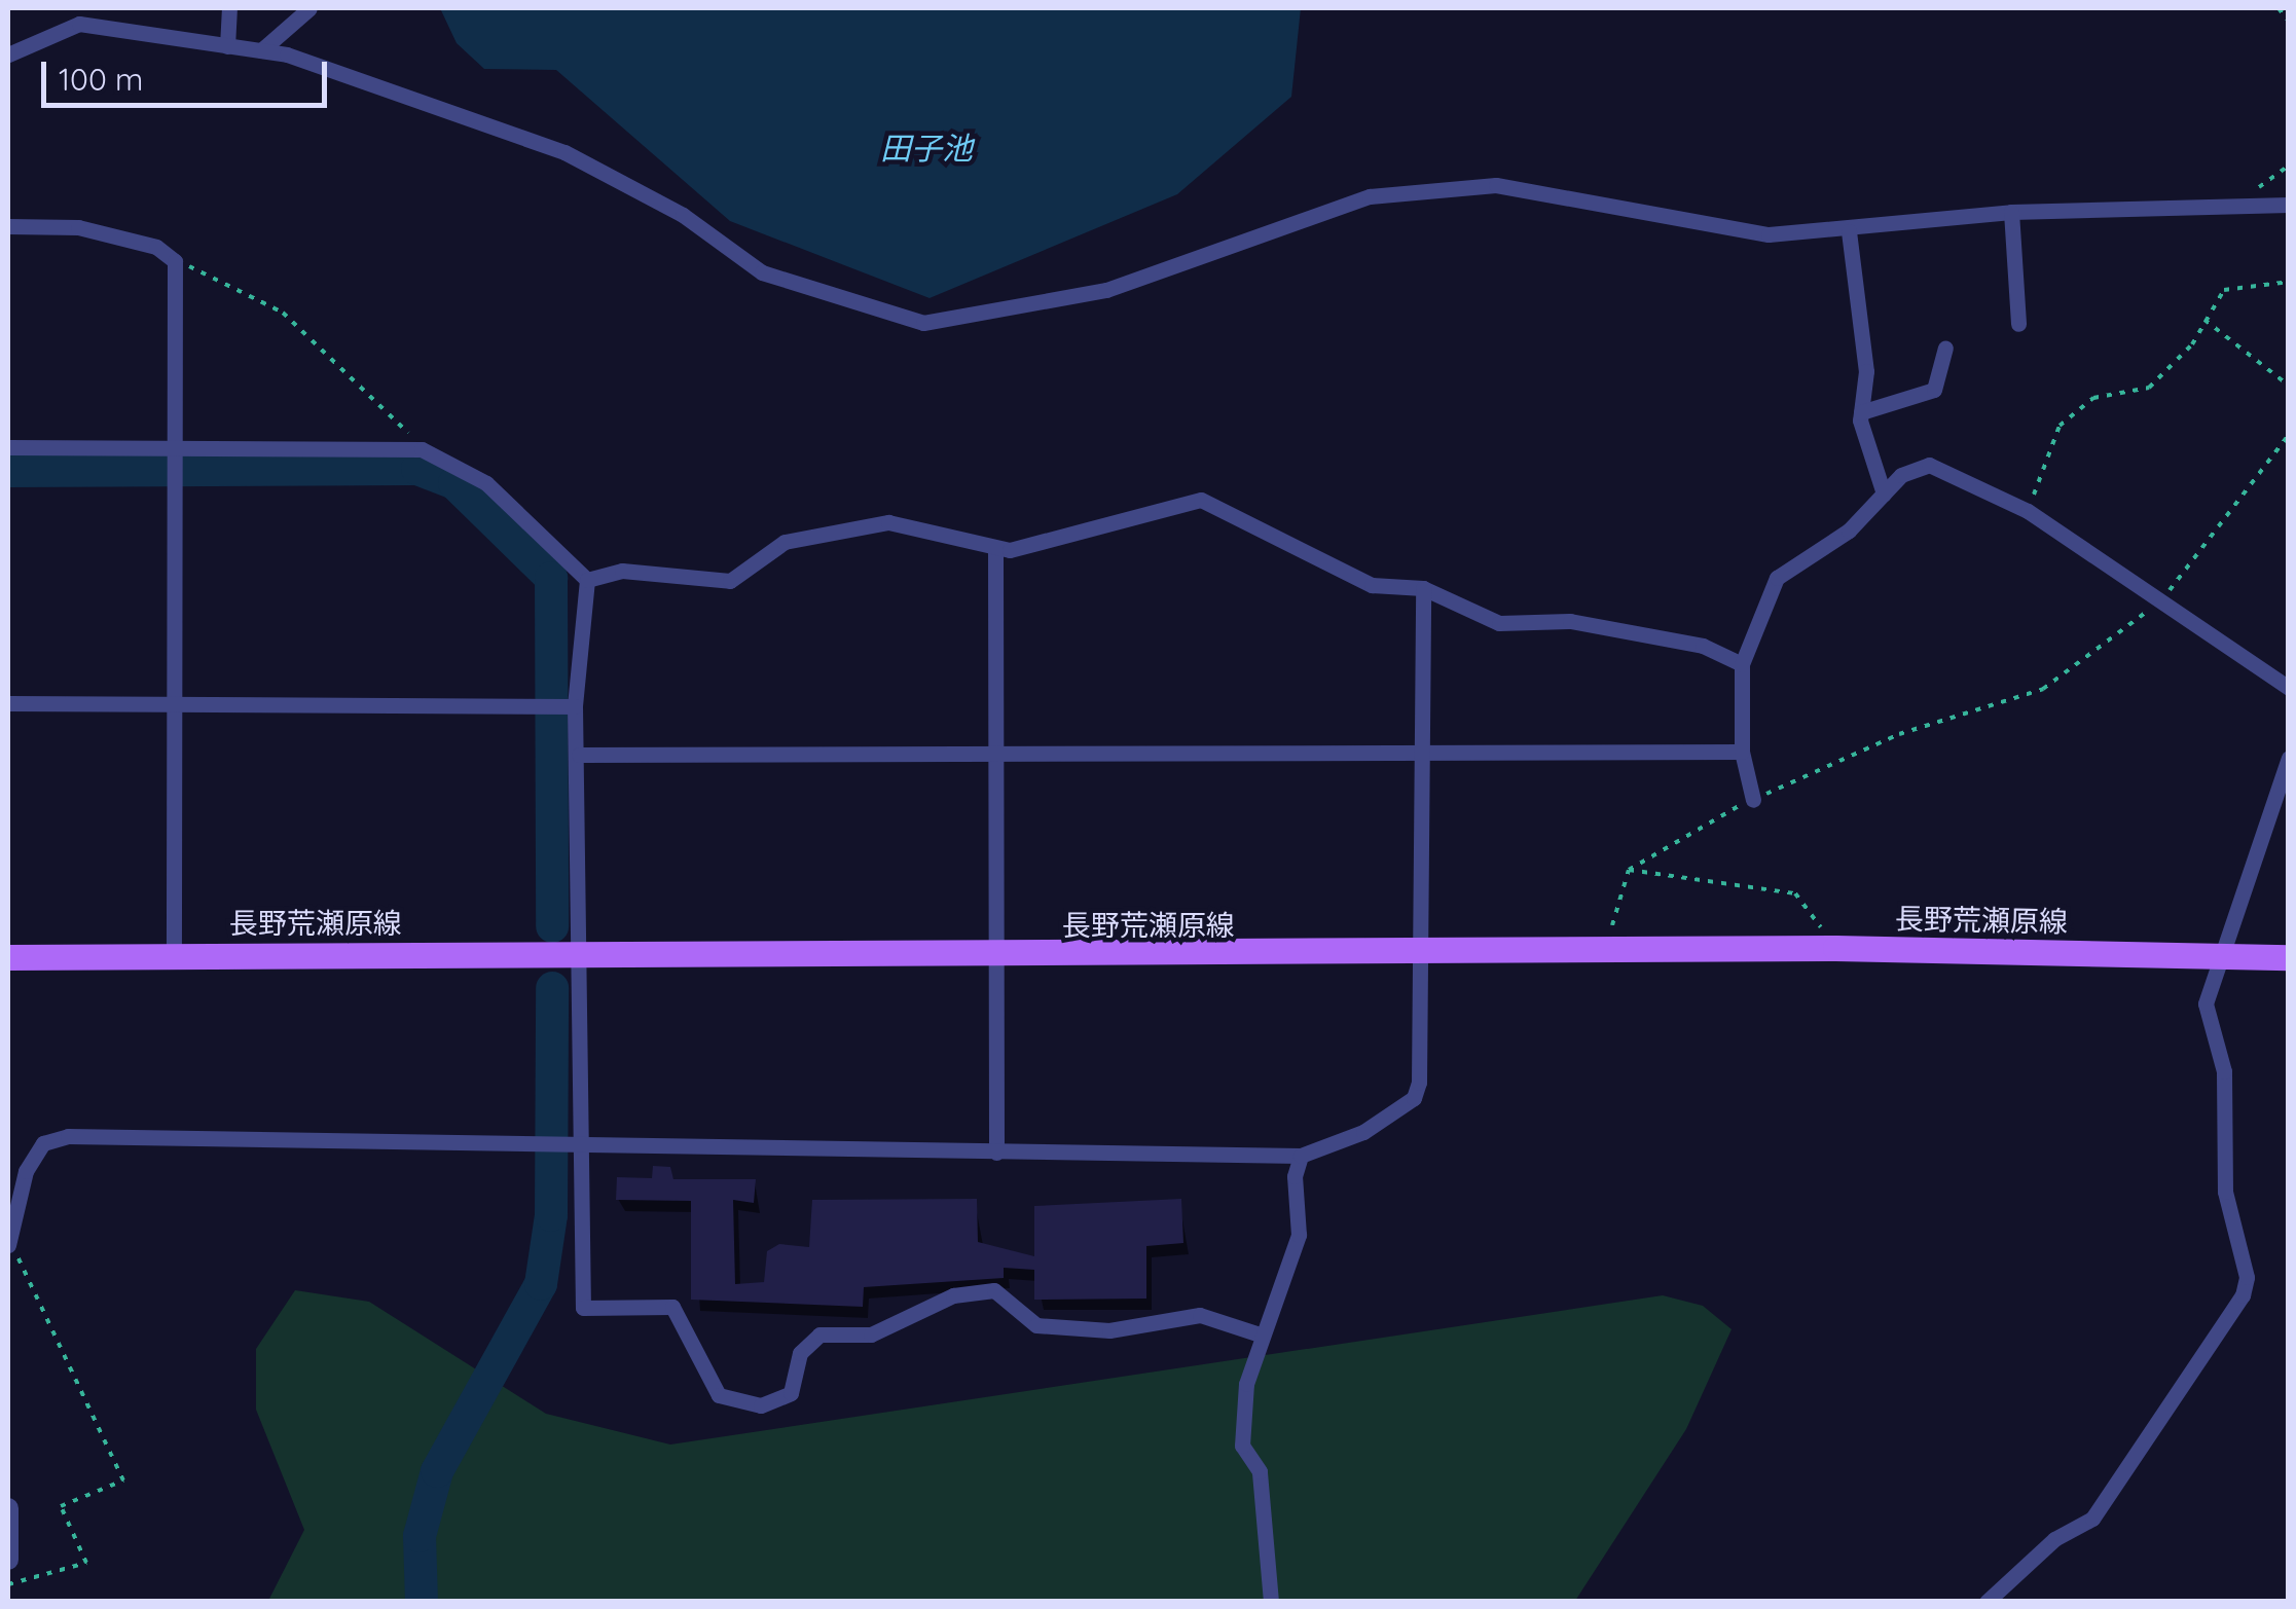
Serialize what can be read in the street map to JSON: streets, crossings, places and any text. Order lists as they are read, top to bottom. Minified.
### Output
{"streets":{"main road":["長野荒瀬原線"]},"water":["田子池"],"scale_bar":"100 m"}
